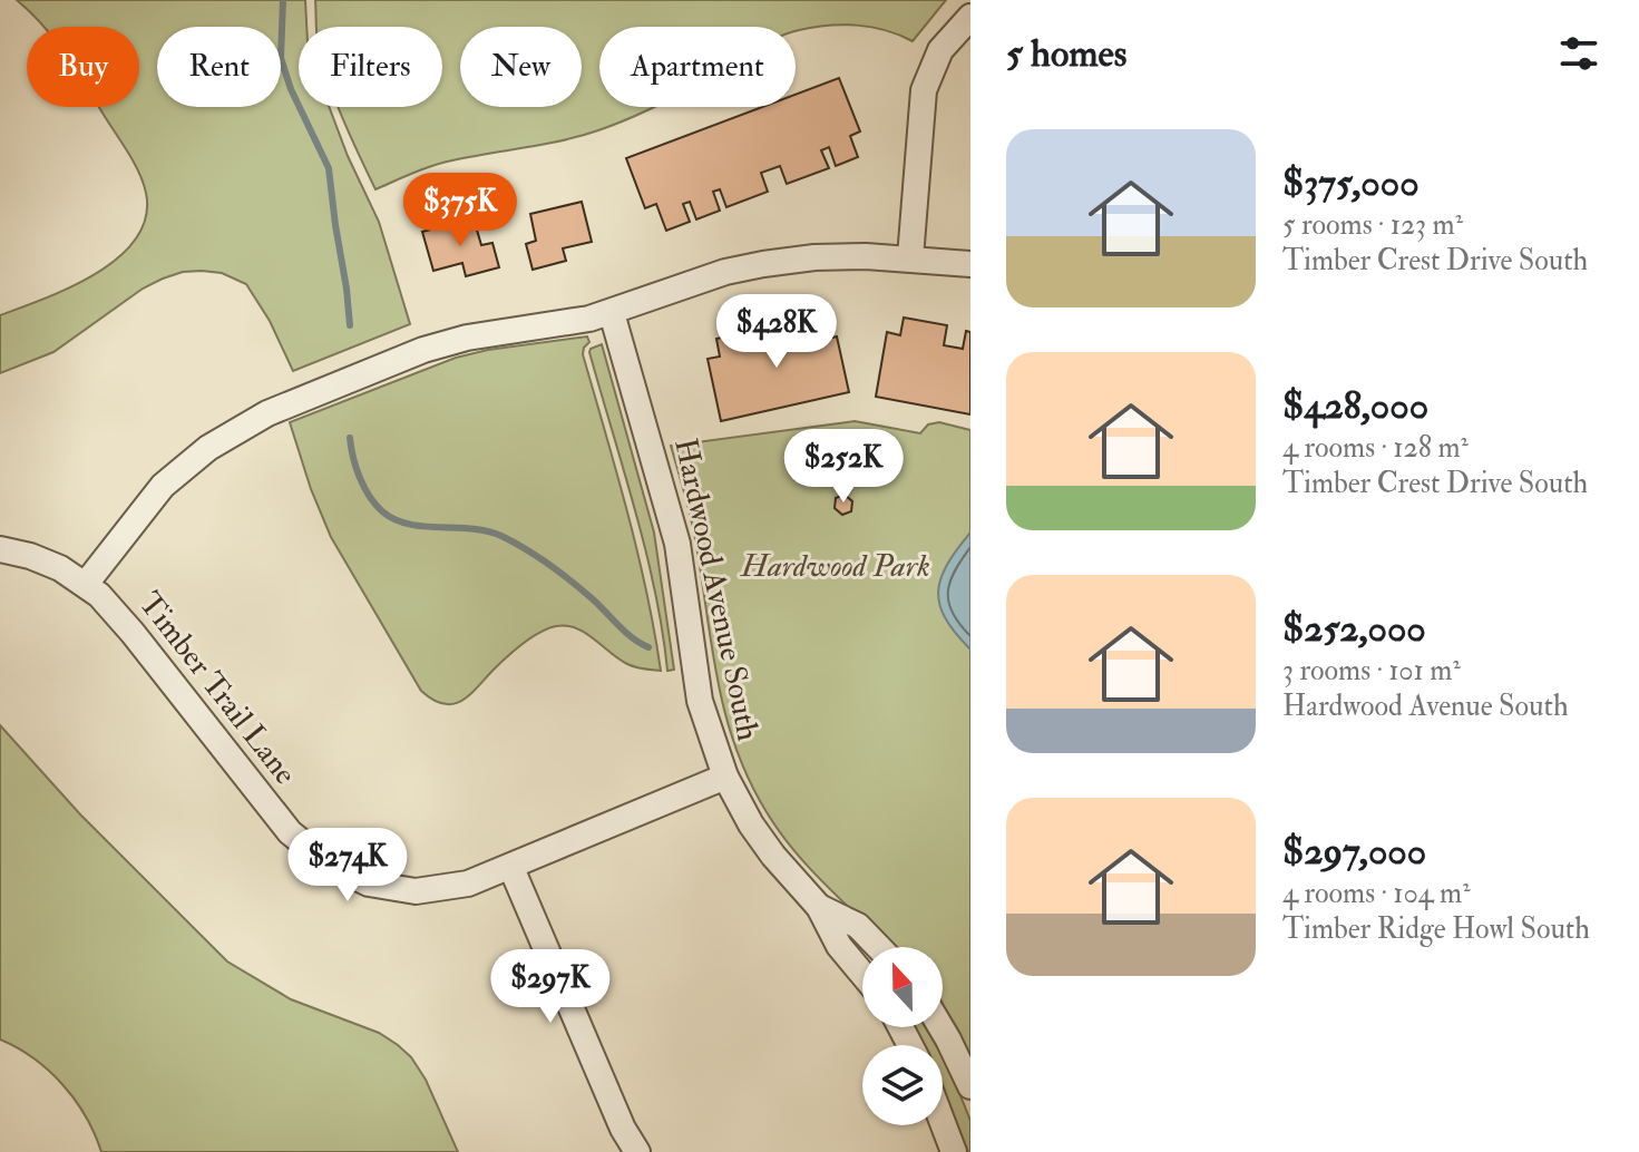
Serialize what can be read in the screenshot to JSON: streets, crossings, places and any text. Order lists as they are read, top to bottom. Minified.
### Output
{"streets":{"street":["Hardwood Avenue South","Timber Trail Lane"]},"crossings":[["Hardwood Avenue South","Timber Trail Lane"]],"parks":["Hardwood Park"],"north":"top","page":{"heading":"5 homes","chip":["Buy","Rent","Filters","New","Apartment"],"list":[{"name":"$375,000","note":"5 rooms · 123 m² · Timber Crest Drive South"},{"name":"$428,000","note":"4 rooms · 128 m² · Timber Crest Drive South"},{"name":"$252,000","note":"3 rooms · 101 m² · Hardwood Avenue South"},{"name":"$297,000","note":"4 rooms · 104 m² · Timber Ridge Howl South"}],"price":["$375K","$428K","$252K","$274K","$297K"]}}
